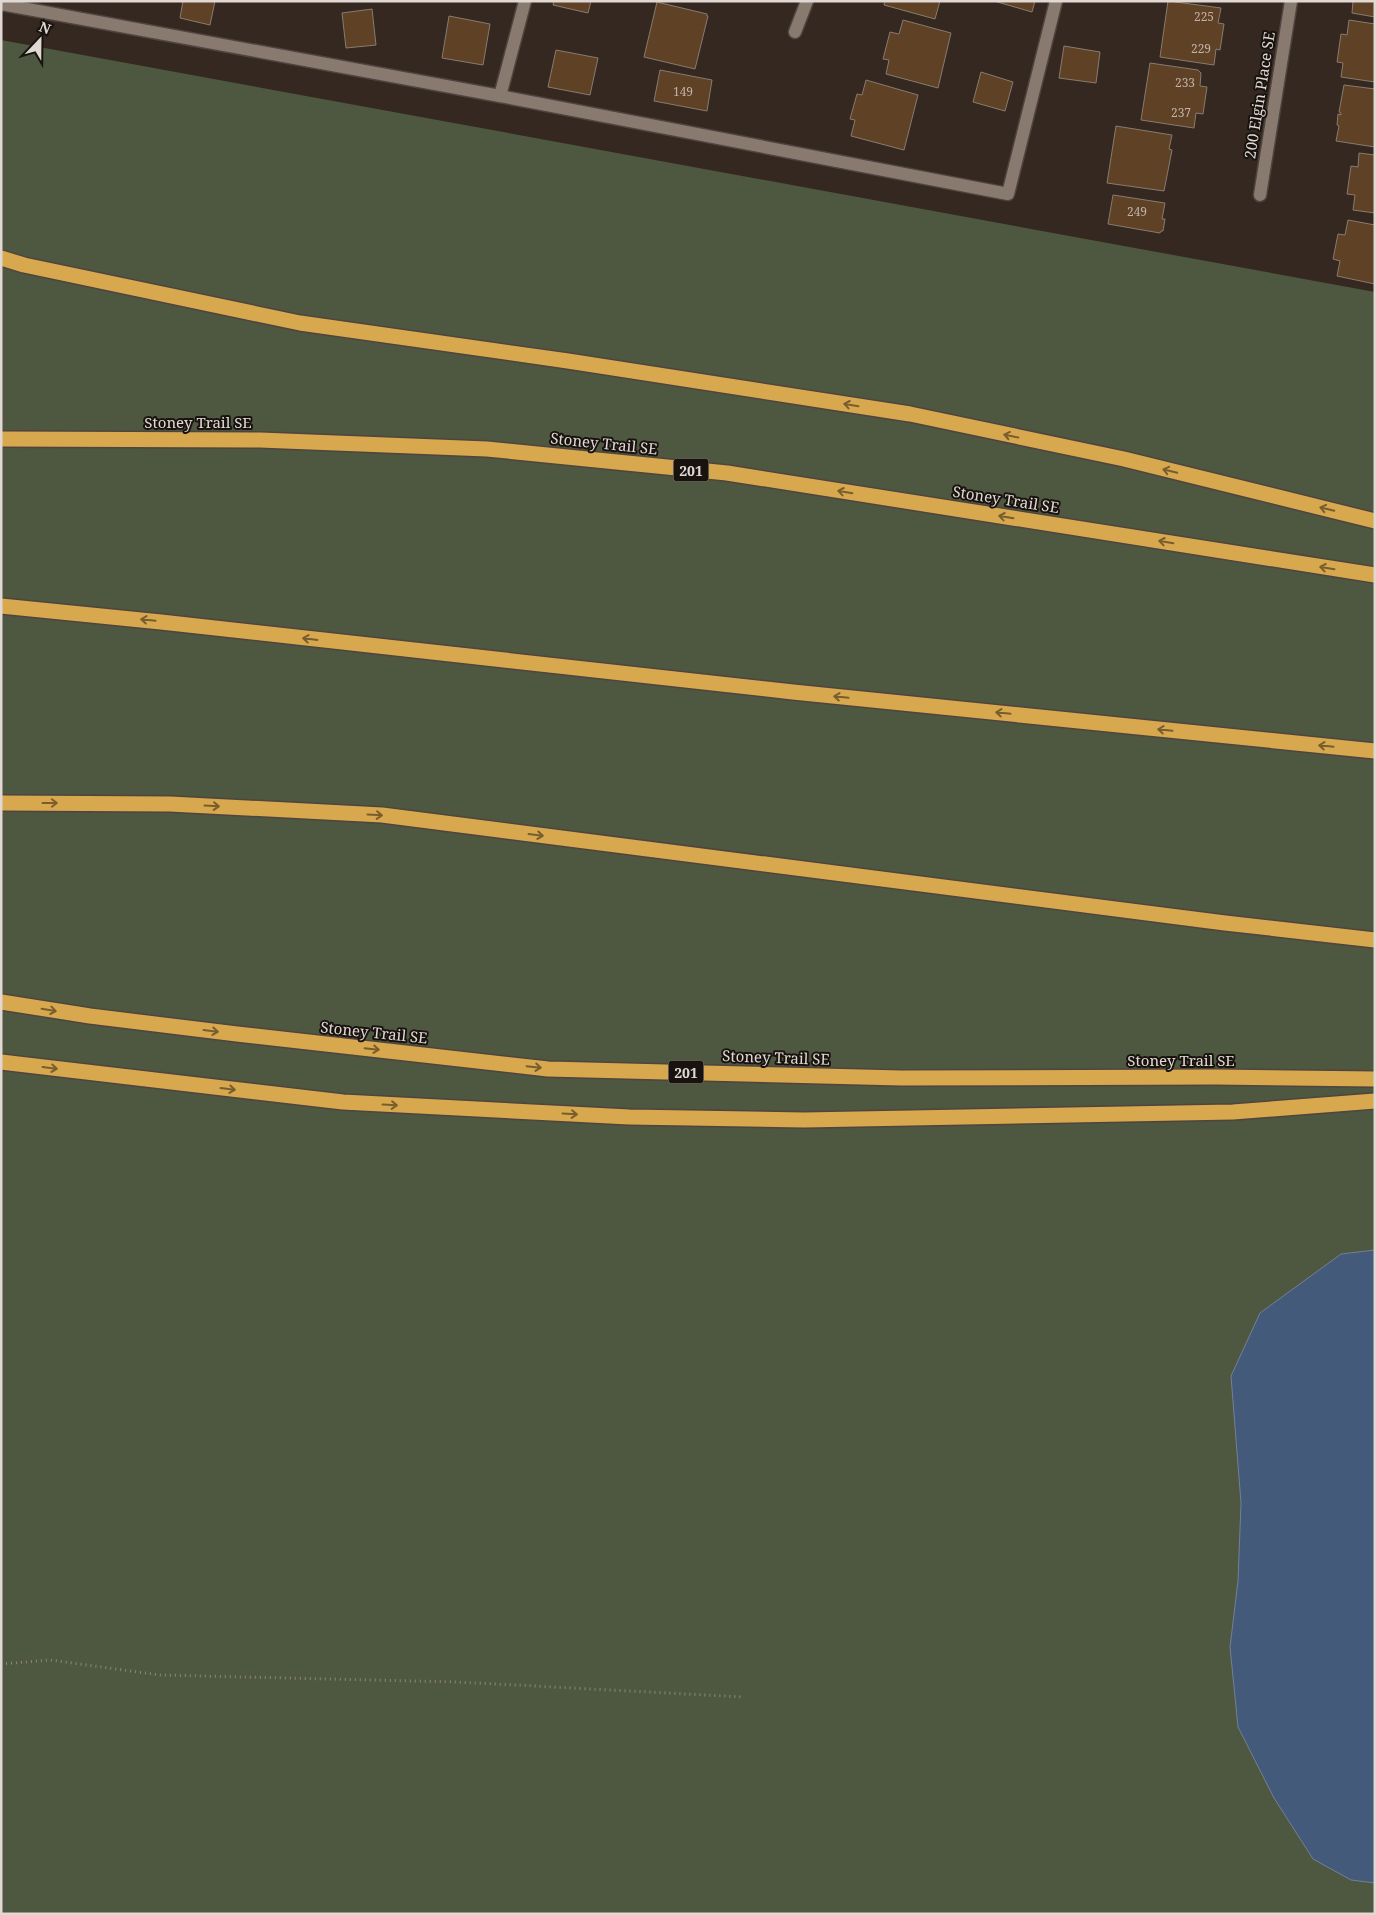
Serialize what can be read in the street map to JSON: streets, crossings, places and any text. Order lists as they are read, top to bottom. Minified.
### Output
{"streets":{"highway":["Stoney Trail SE","201"],"street":["200 Elgin Place SE"]},"house_numbers":["225","229","233","149","237","249"],"north":"top"}
